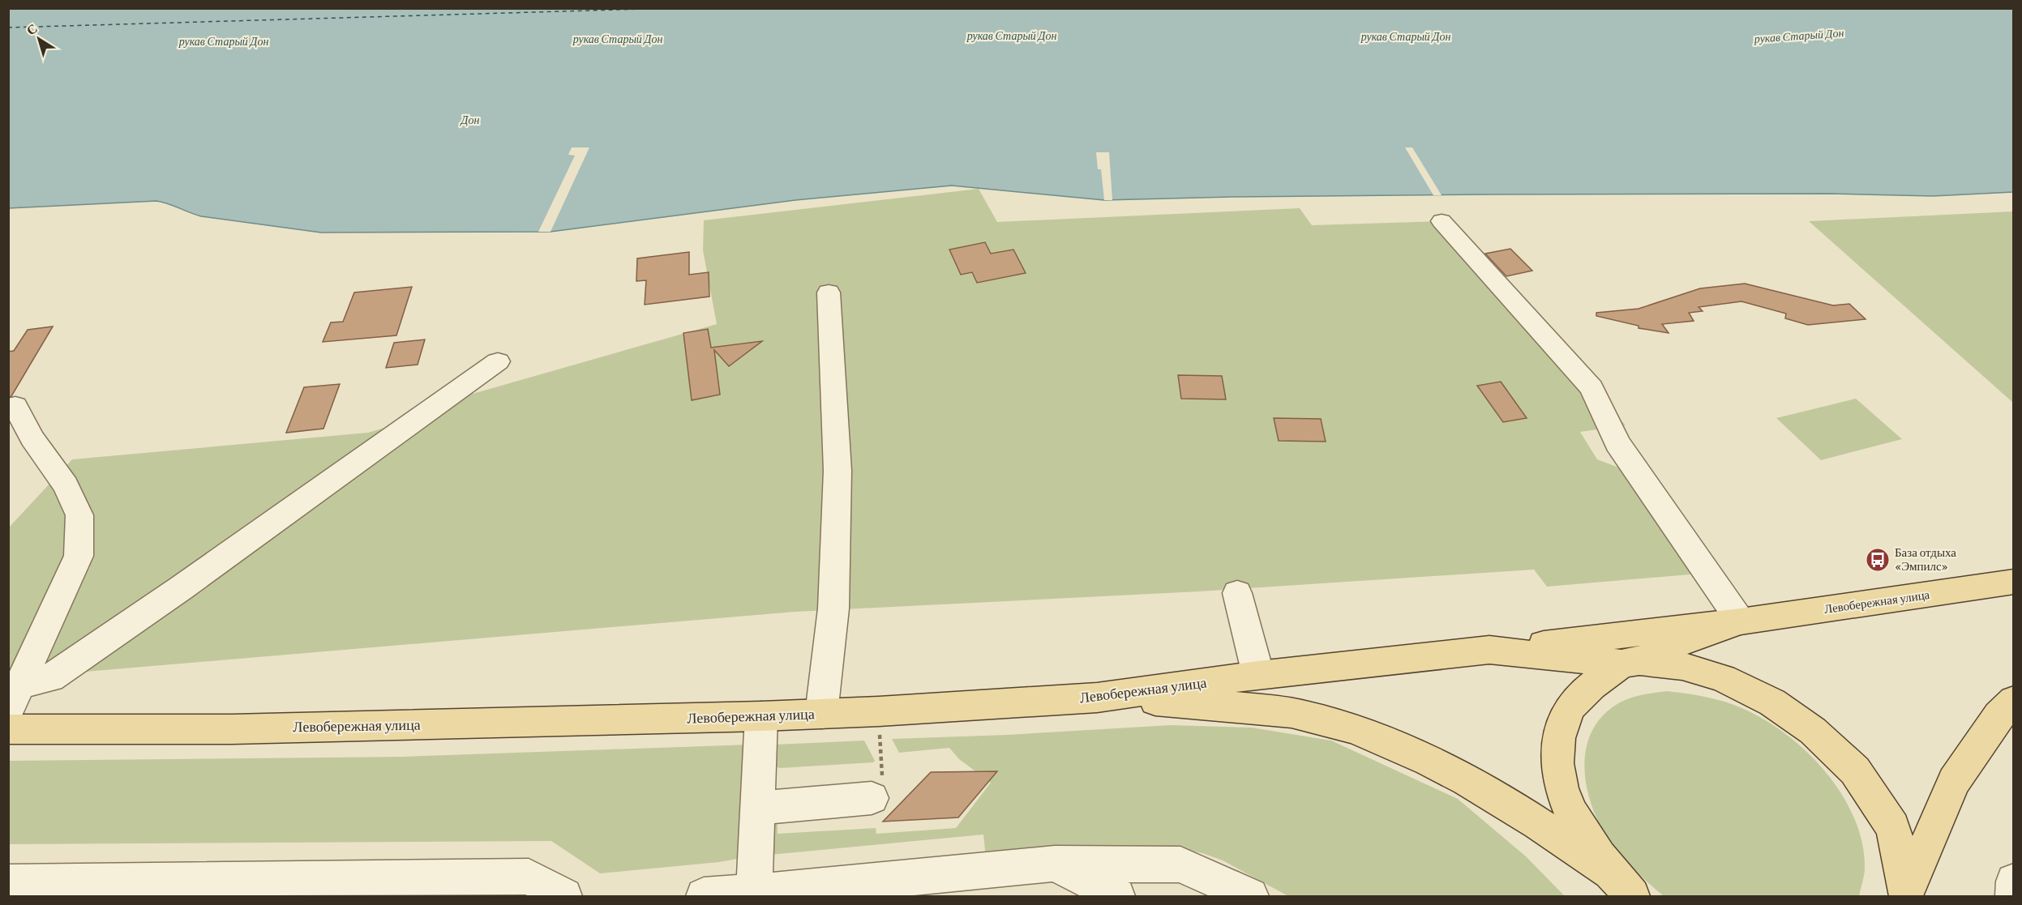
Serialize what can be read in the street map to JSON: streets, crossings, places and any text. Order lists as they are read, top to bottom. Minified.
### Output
{"streets":{"main road":["Левобережная улица"]},"water":["рукав Старый Дон","Дон"],"places":{"bus stop":["База отдыха «Эмпилс»"]},"north":"top left"}
